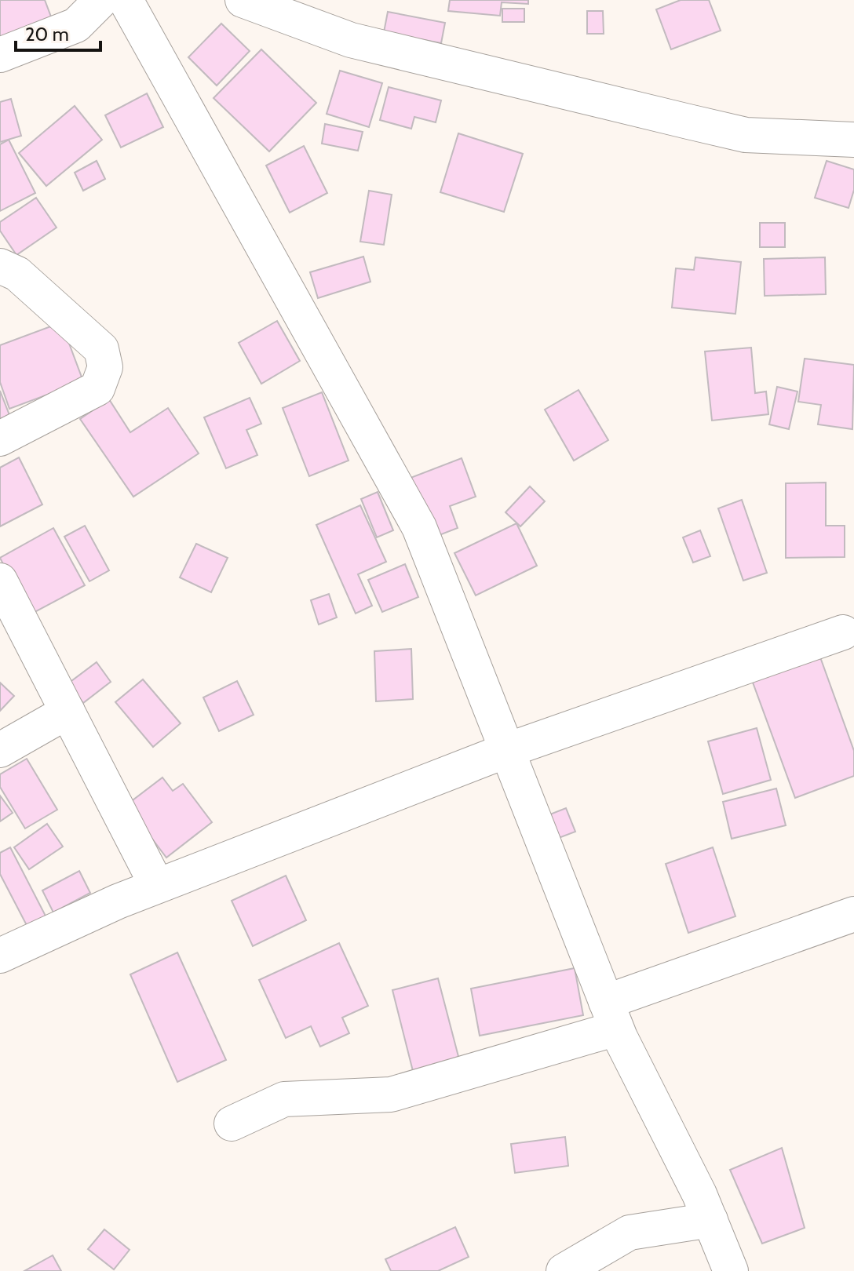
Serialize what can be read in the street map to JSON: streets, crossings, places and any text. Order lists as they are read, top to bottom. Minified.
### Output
{"scale_bar":"20 m"}
